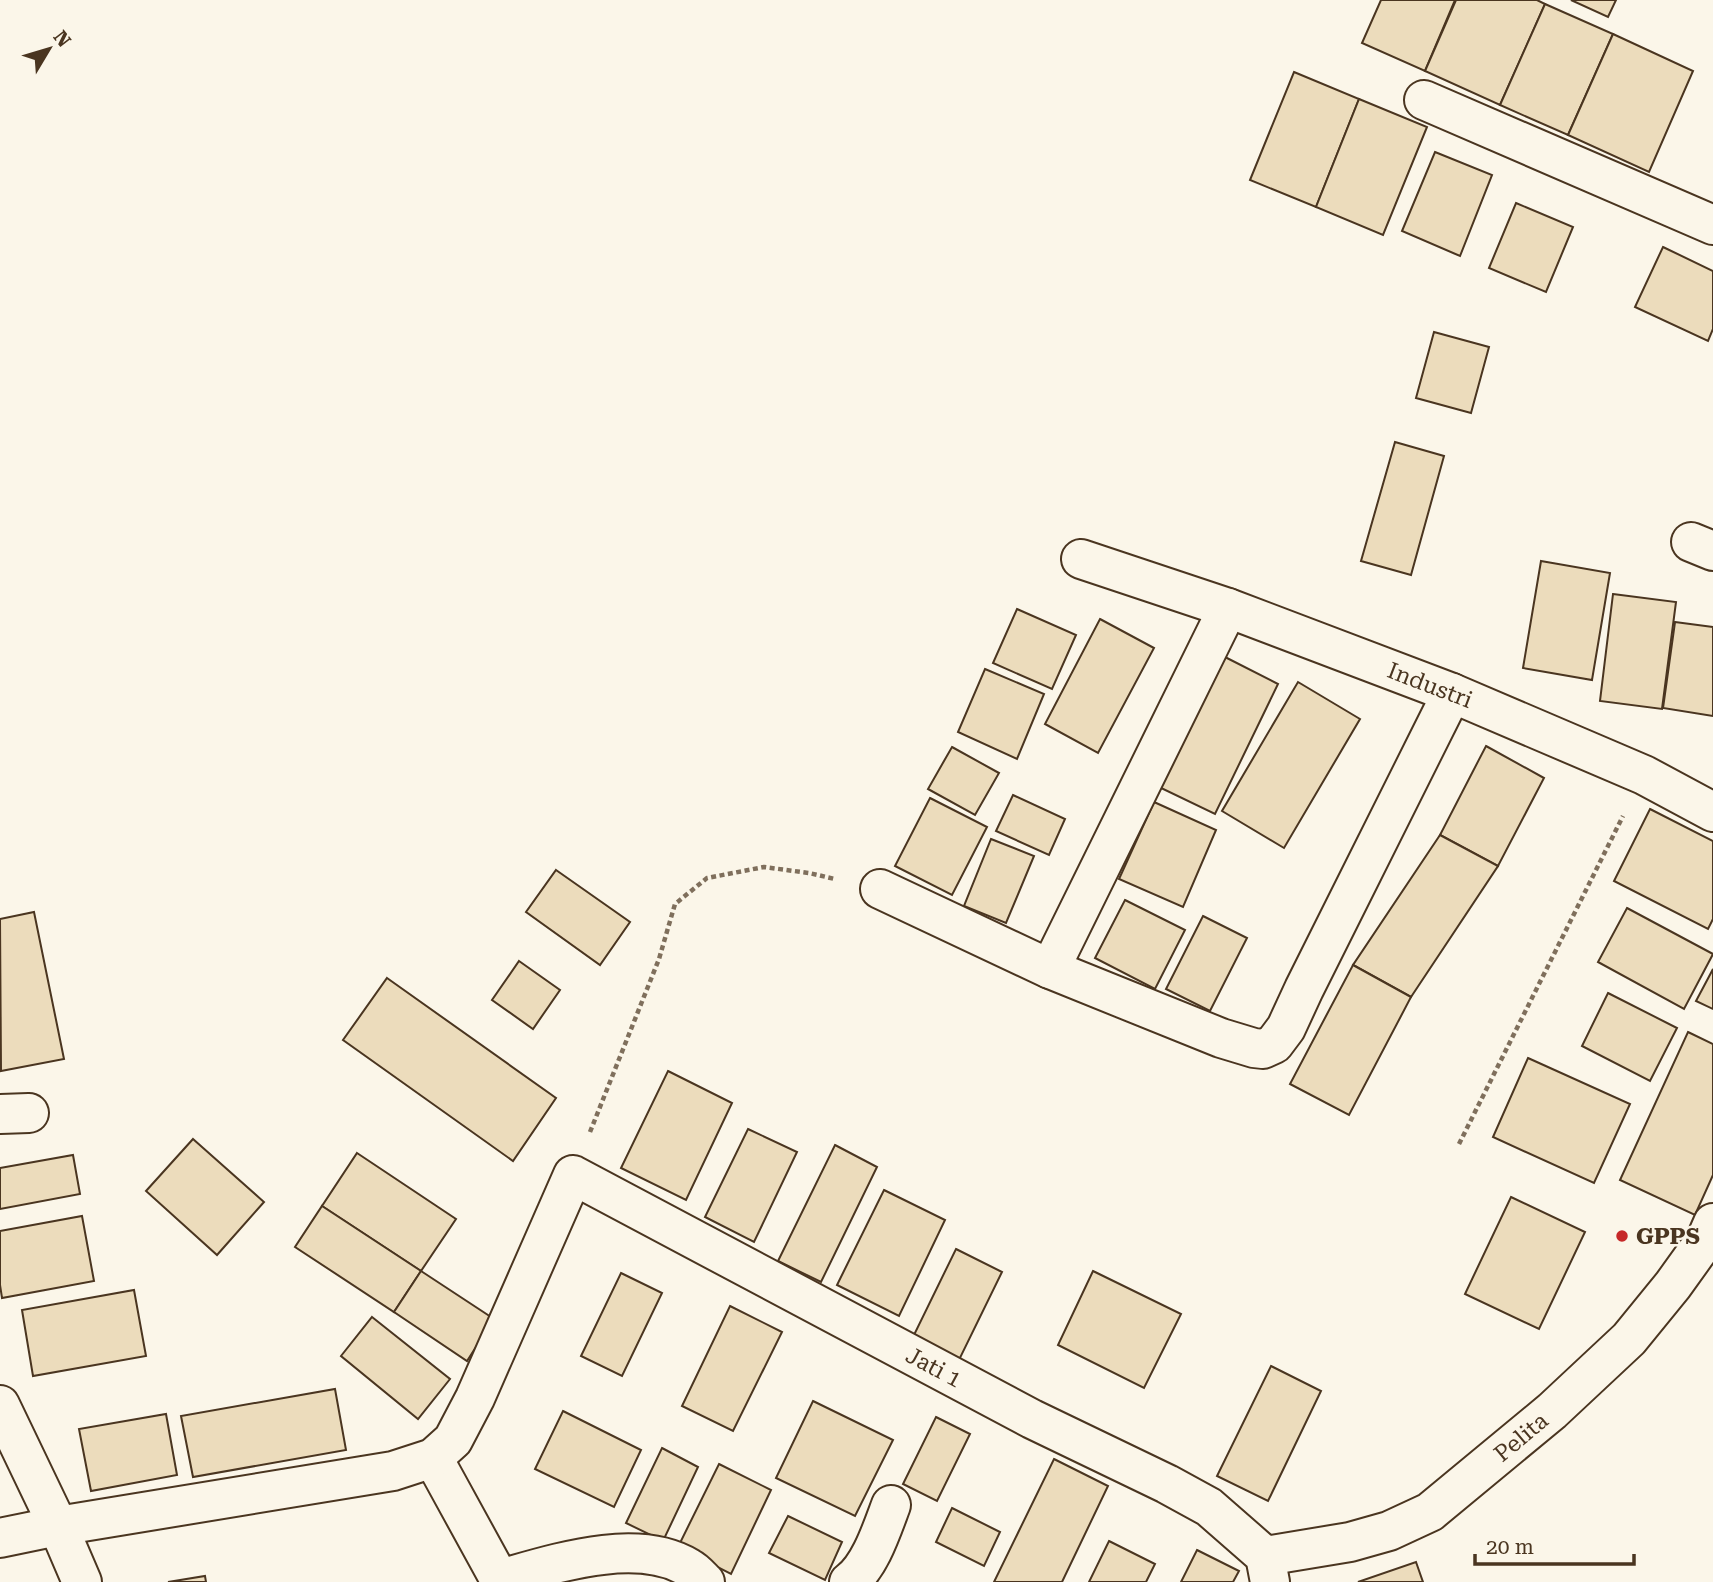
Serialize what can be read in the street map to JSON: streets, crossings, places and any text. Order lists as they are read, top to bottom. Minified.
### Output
{"streets":{"street":["Industri","Jati 1","Pelita"]},"crossings":[["Jati 1","Pelita"]],"places":["GPPS"],"scale_bar":"20 m","north":"top right"}
